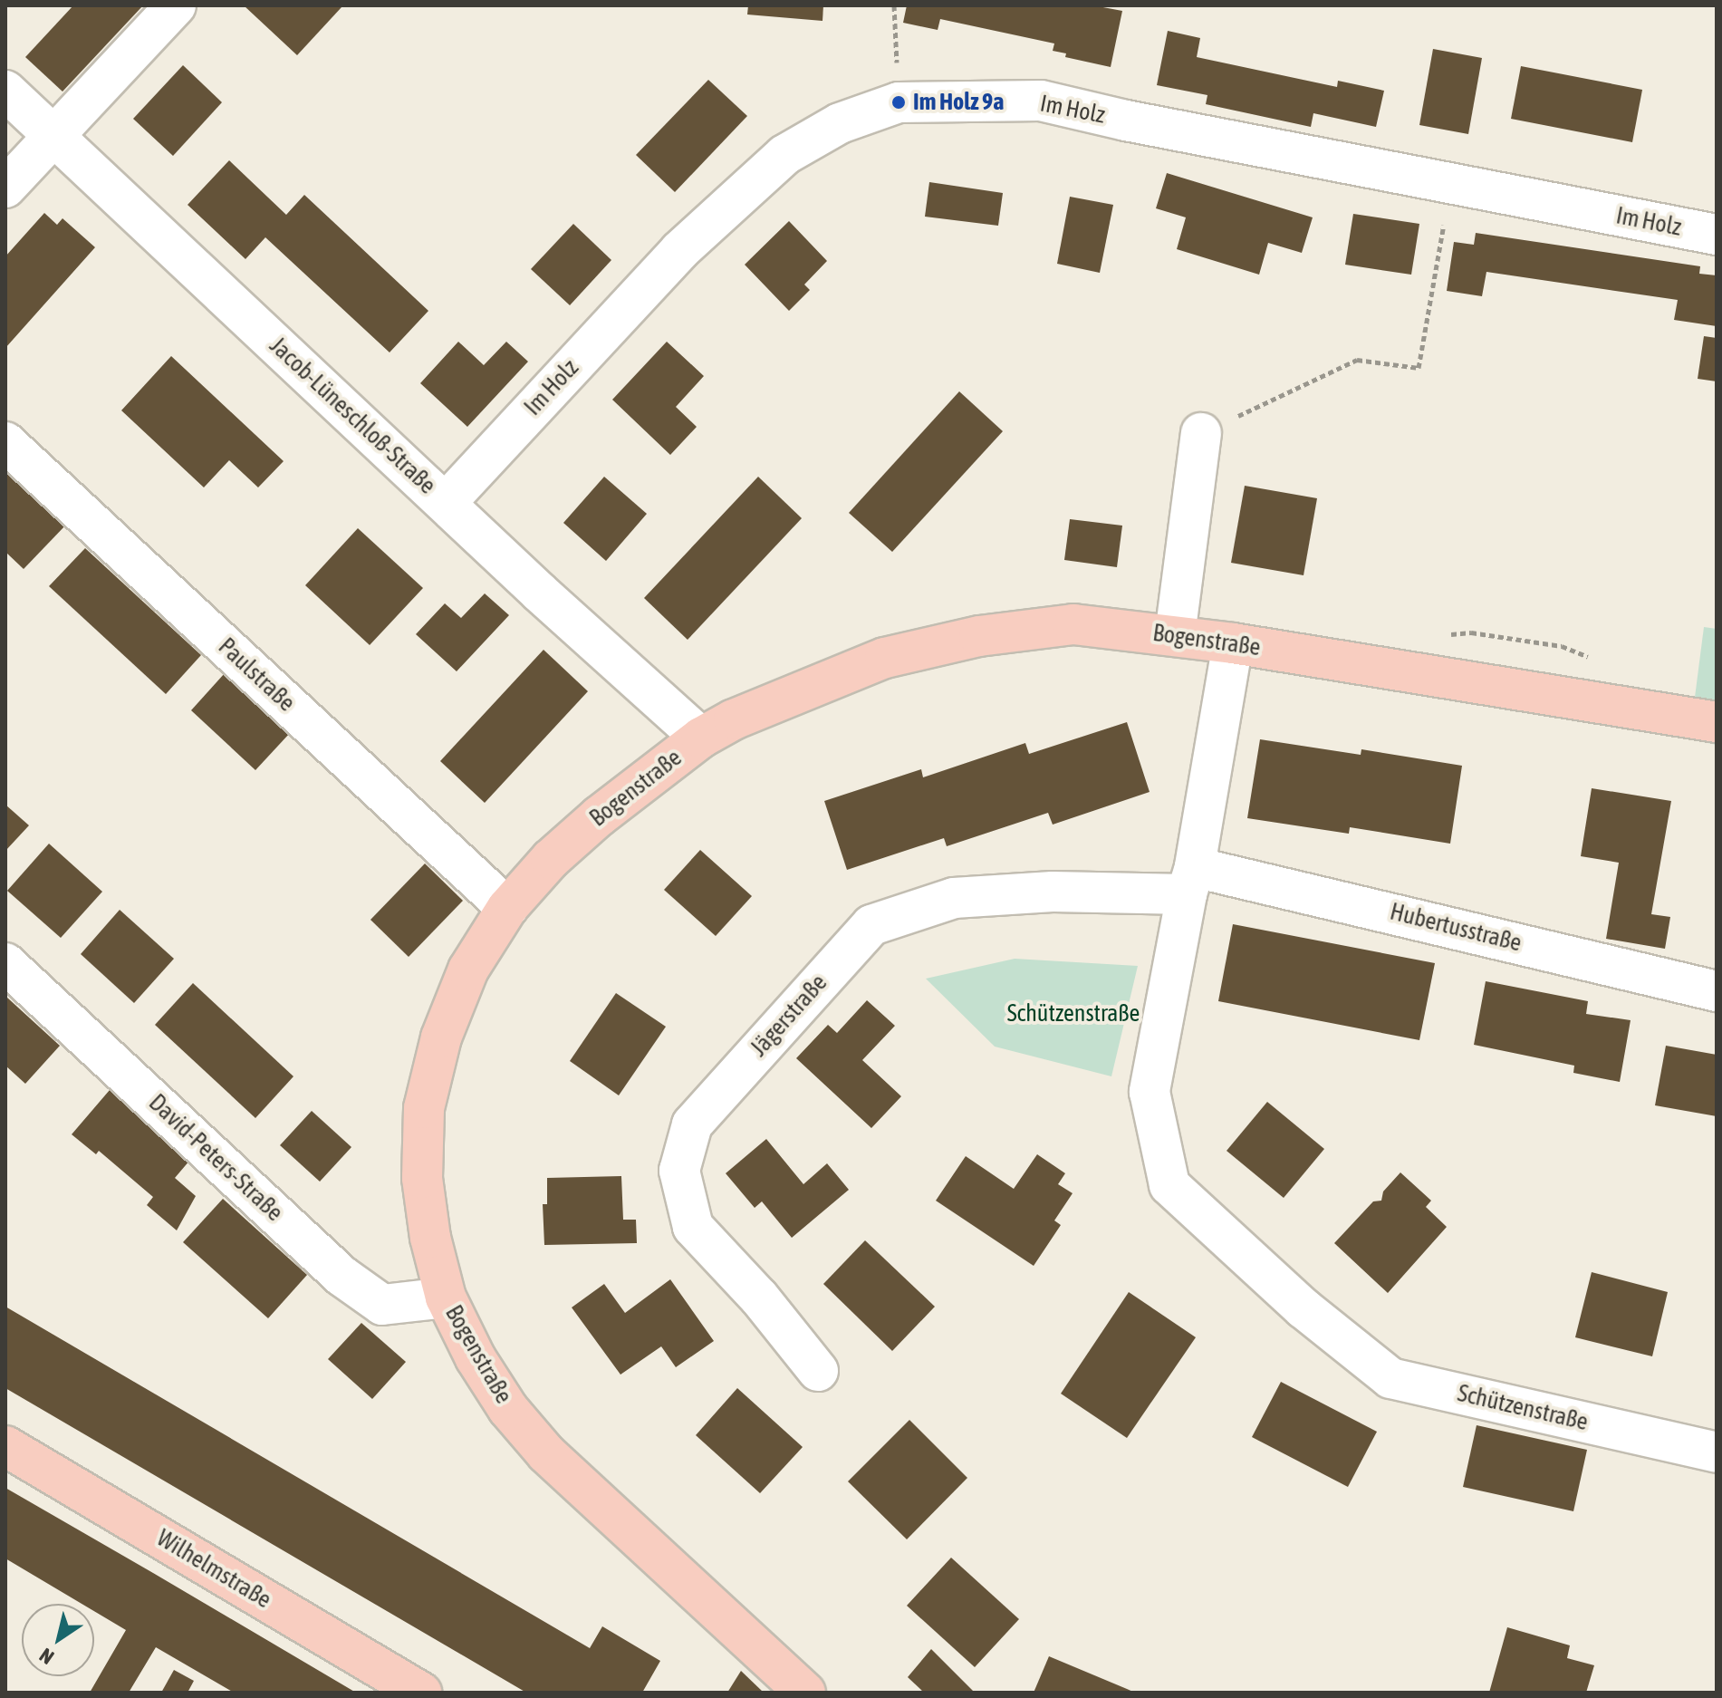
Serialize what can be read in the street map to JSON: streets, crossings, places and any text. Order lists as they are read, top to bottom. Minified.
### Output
{"streets":{"main road":["Bogenstraße","Wilhelmstraße"],"street":["Im Holz","Jacob-Lüneschloß-Straße","Paulstraße","Hubertusstraße","Jägerstraße","David-Peters-Straße","Schützenstraße"]},"crossings":[["Im Holz","Jacob-Lüneschloß-Straße"],["Jacob-Lüneschloß-Straße","Bogenstraße"],["Bogenstraße","Paulstraße"],["Bogenstraße","David-Peters-Straße"],["Bogenstraße","Schützenstraße"],["Hubertusstraße","Jägerstraße"],["Hubertusstraße","Schützenstraße"],["Jägerstraße","Schützenstraße"]],"parks":["Schützenstraße"],"places":["Im Holz 9a"],"north":"bottom left"}
